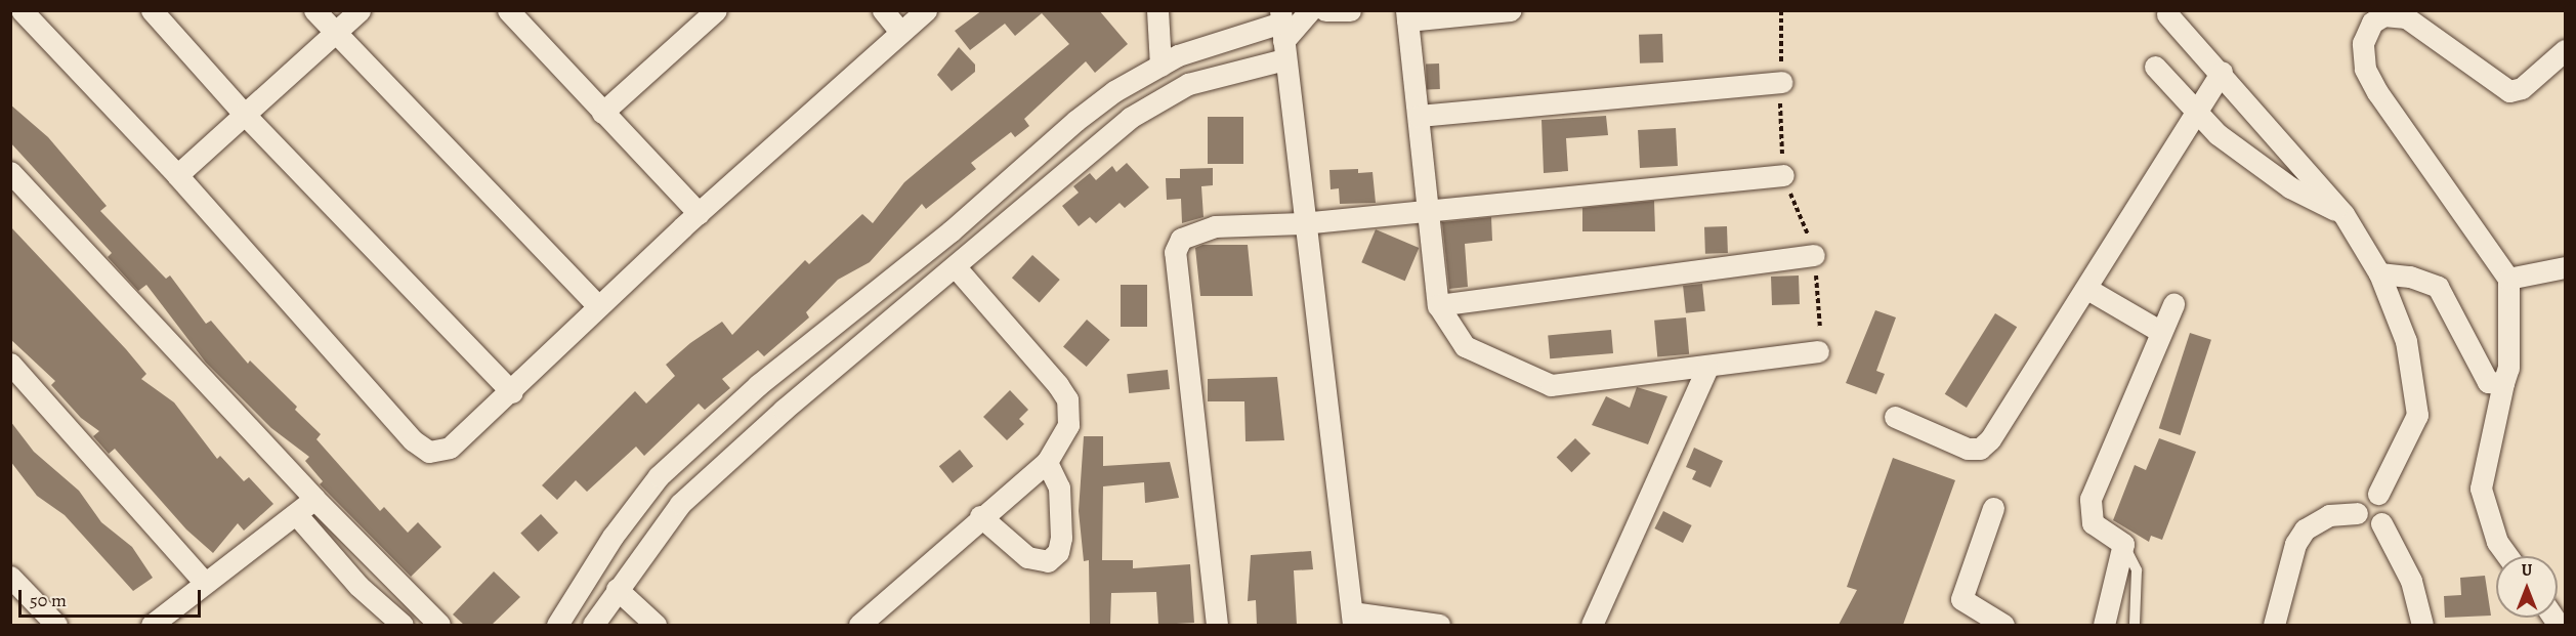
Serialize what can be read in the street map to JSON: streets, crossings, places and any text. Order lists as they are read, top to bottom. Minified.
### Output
{"scale_bar":"50 m","north":"top"}
